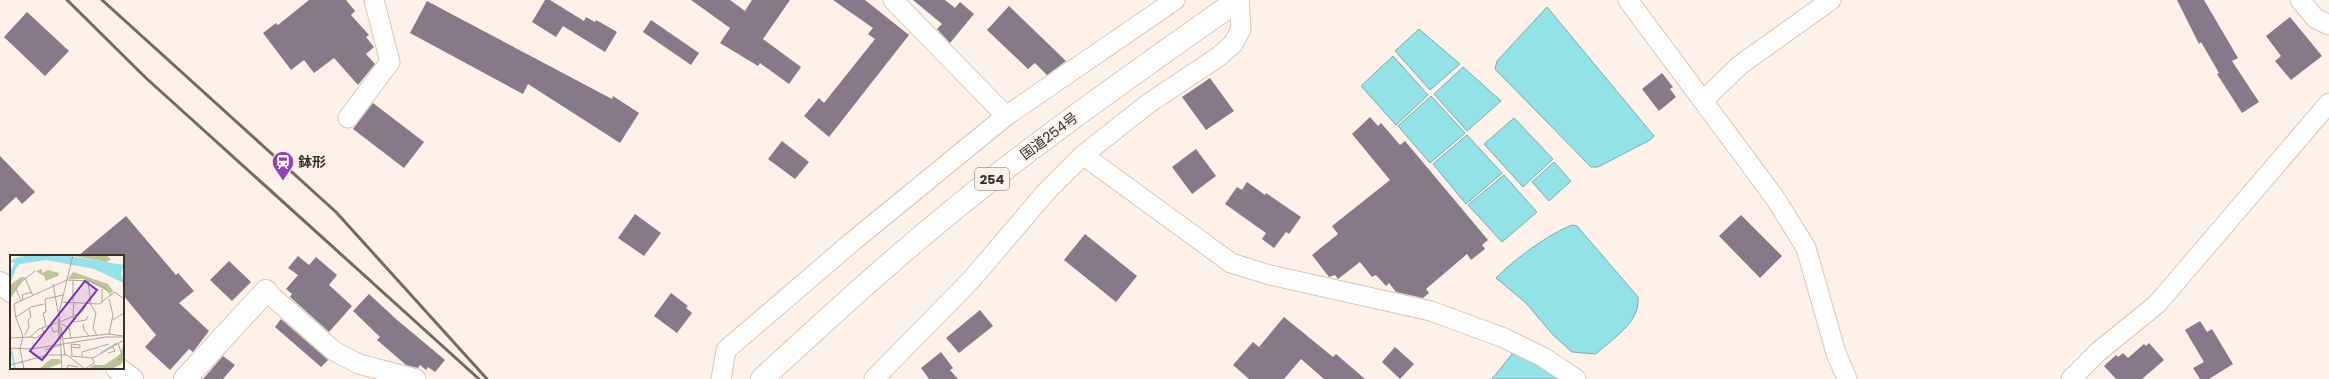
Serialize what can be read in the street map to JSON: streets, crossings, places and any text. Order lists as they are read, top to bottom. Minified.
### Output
{"streets":{"main road":["国道254号","254"]},"places":{"station":["鉢形"]}}
